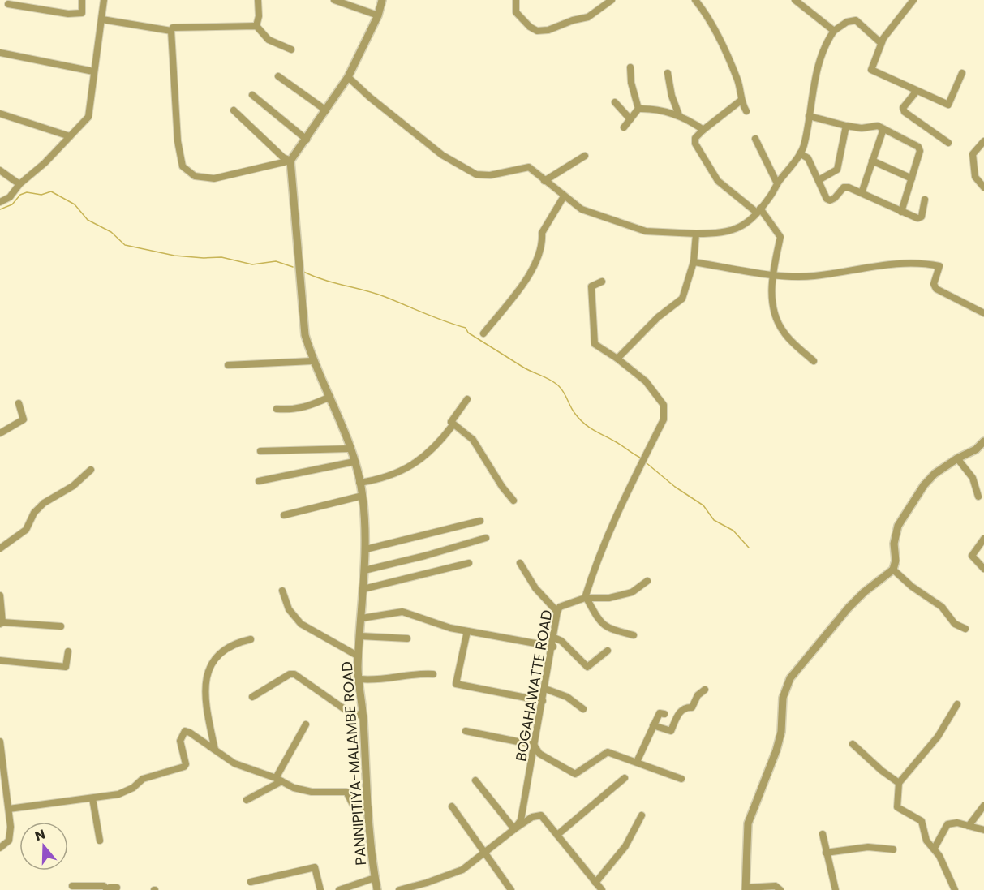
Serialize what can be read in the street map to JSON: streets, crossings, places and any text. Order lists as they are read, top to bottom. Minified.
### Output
{"streets":{"street":["BOGAHAWATTE ROAD","PANNIPITIYA-MALAMBE ROAD"]},"north":"top"}
